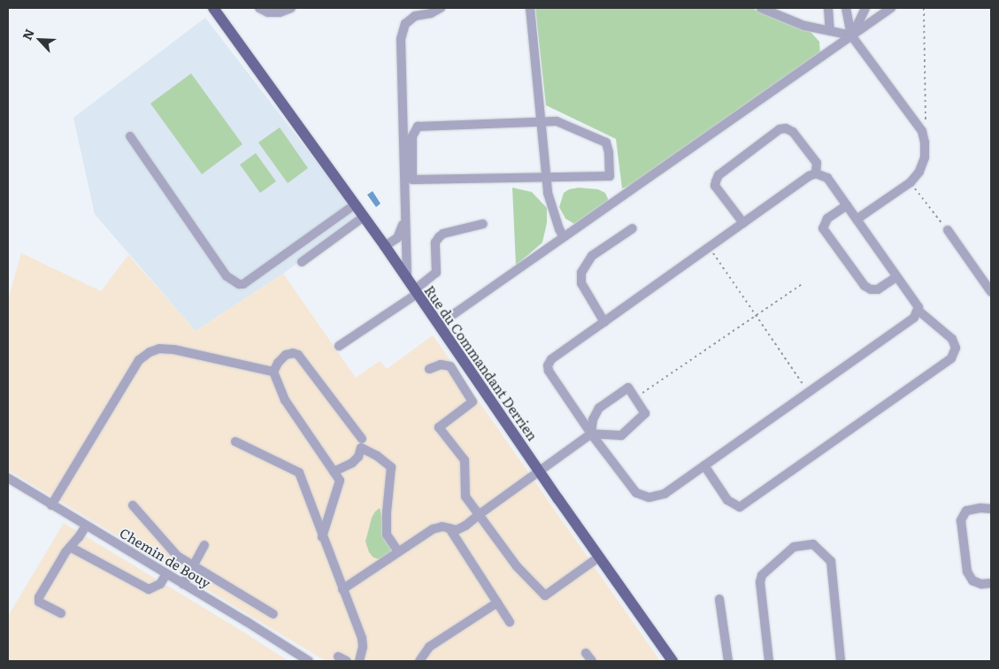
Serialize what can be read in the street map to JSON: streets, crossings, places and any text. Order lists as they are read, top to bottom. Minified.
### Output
{"streets":{"main road":["Rue du Commandant Derrien"],"street":["Chemin de Bouy"]},"north":"top left"}
